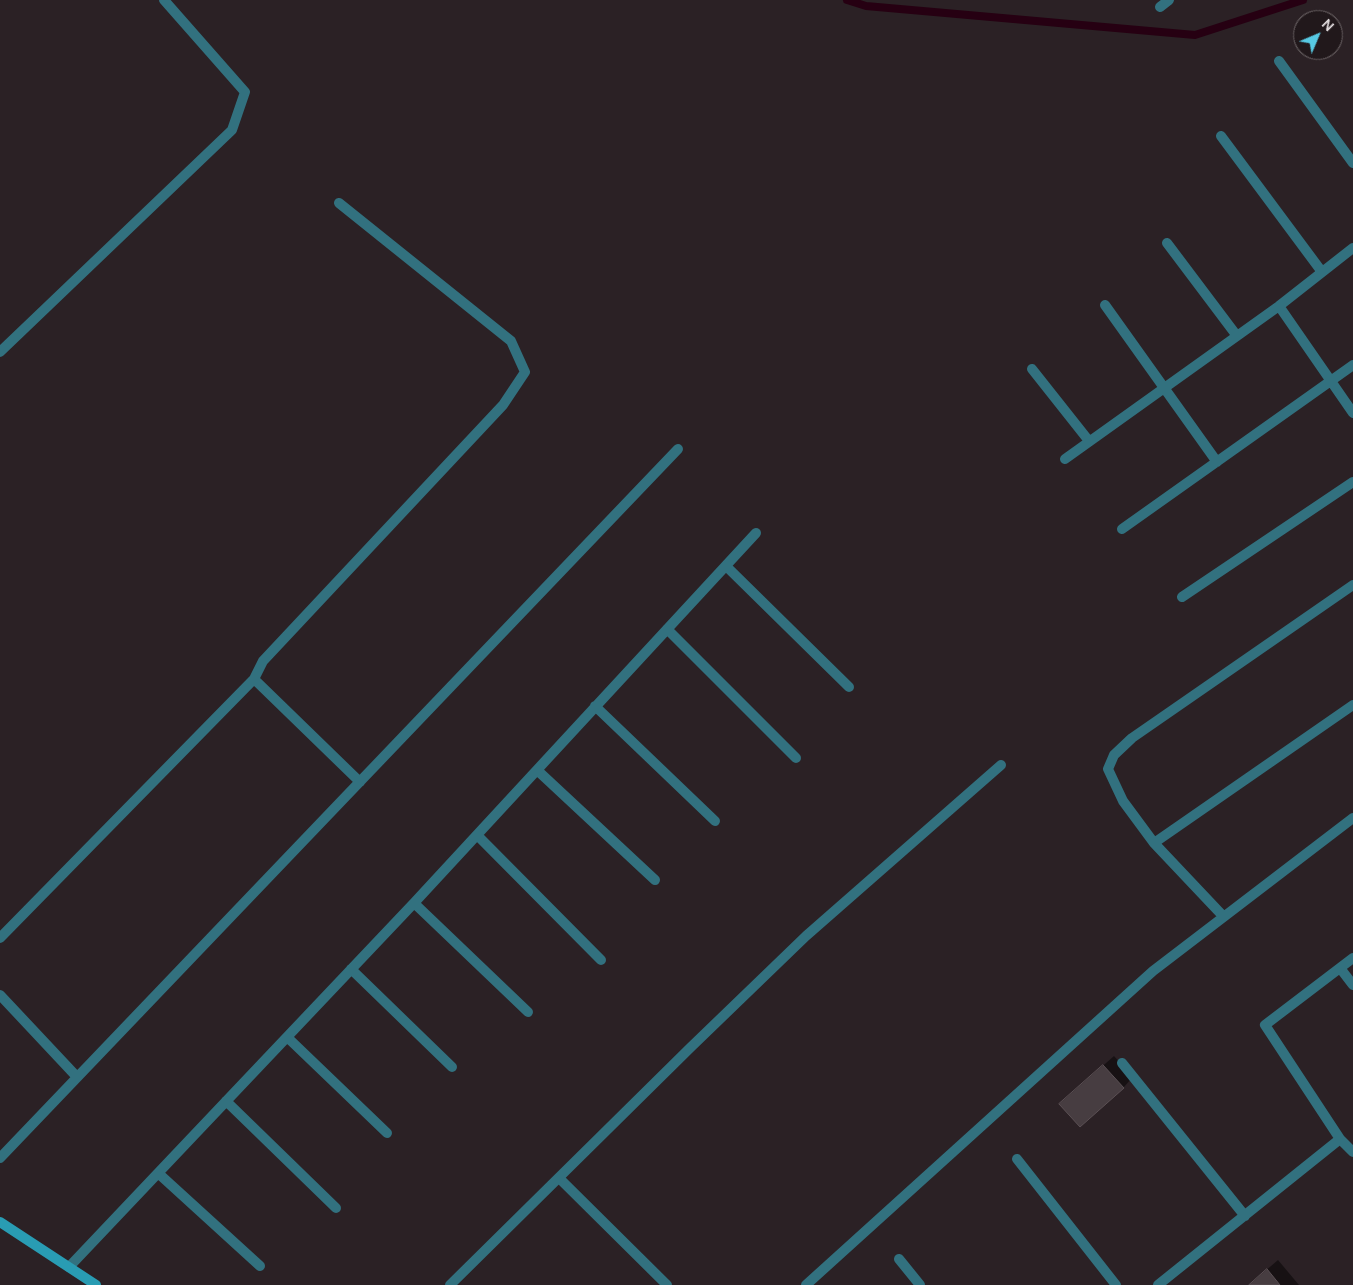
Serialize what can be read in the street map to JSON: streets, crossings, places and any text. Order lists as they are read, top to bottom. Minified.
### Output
{"north":"top right"}
